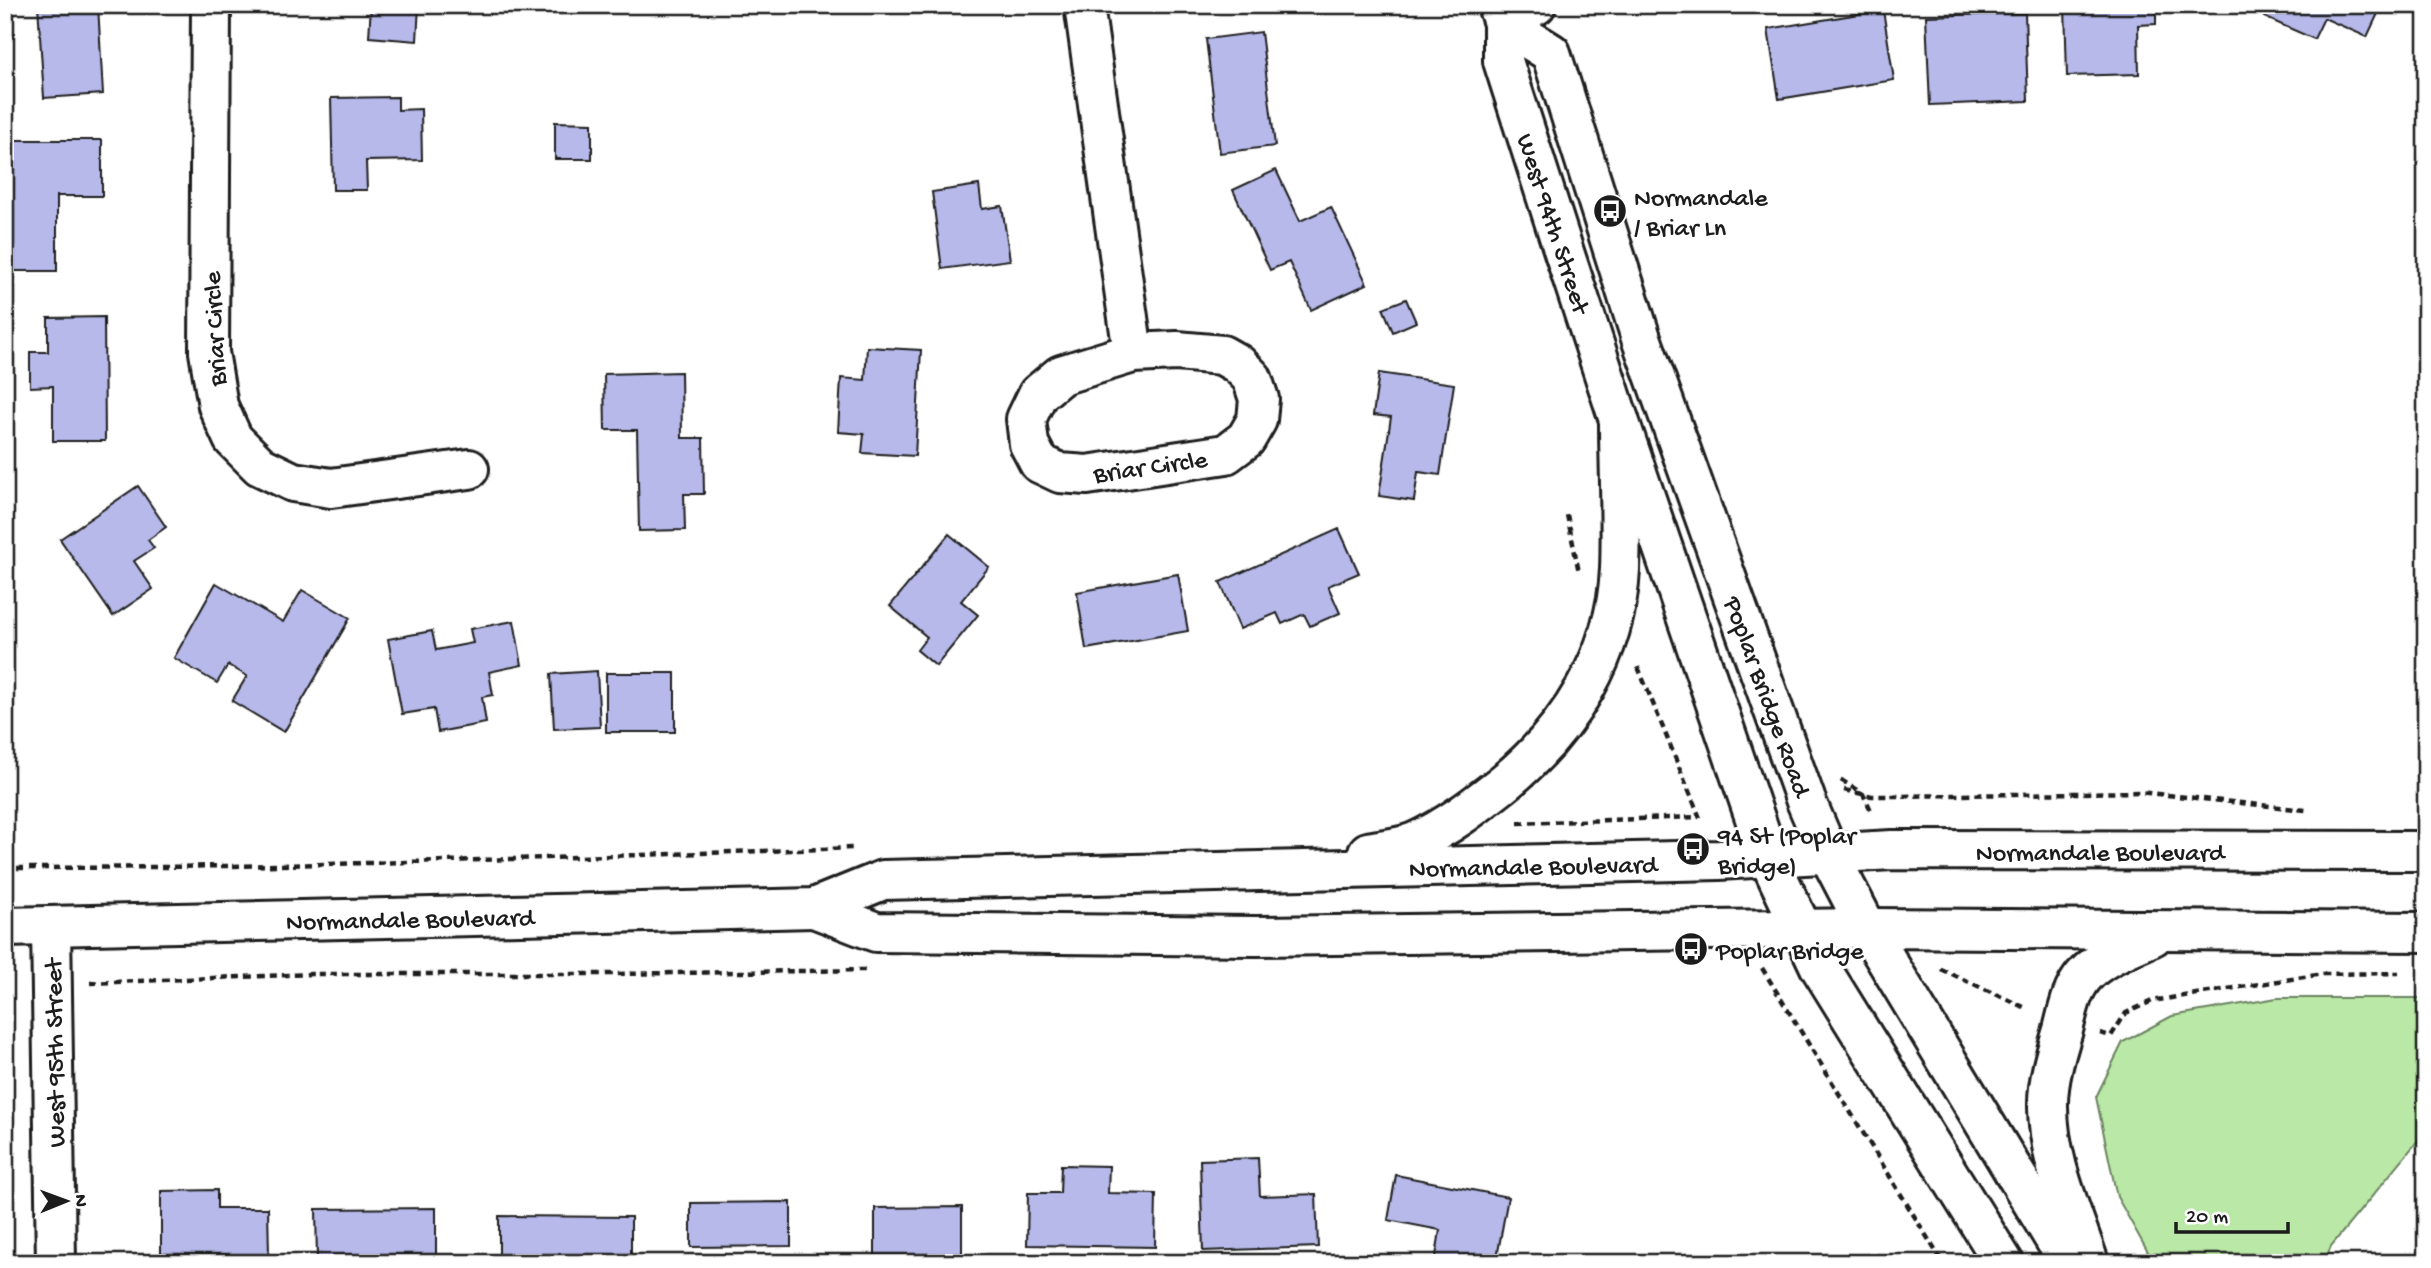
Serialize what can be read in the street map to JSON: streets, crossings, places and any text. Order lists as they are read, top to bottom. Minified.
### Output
{"streets":{"main road":["West 94th Street","Briar Circle","Poplar Bridge Road","Normandale Boulevard","West 95th Street"]},"crossings":[["West 94th Street","Poplar Bridge Road"],["Poplar Bridge Road","Normandale Boulevard"],["Normandale Boulevard","West 95th Street"]],"places":{"bus stop":["Normandale / Briar Ln","94 St (Poplar Bridge)","Poplar Bridge"]},"scale_bar":"20 m","north":"right"}
